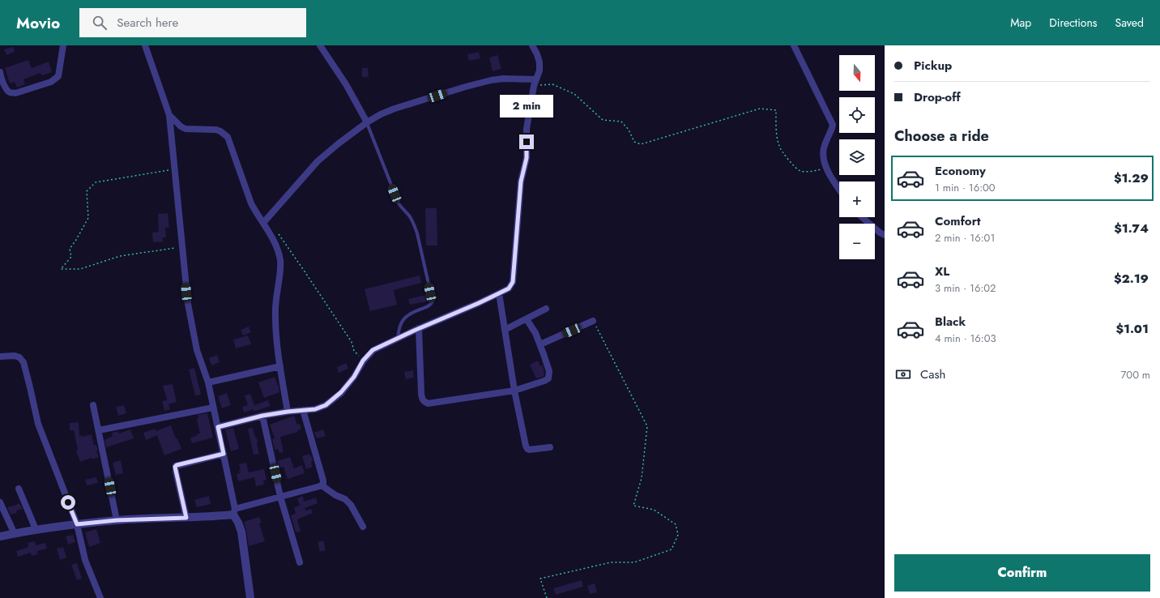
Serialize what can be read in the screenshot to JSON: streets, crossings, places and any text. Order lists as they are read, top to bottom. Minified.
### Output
{"north":"bottom","page":{"header":"Movio","search":"Search here","nav":["Map","Directions","Saved"],"banner":["Pickup","Drop-off"],"map_buttons":["+","−"],"bubble":"2 min","heading":"Choose a ride","list":[{"name":"Economy","note":"1 min · 16:00","value":"$1.29"},{"name":"Comfort","note":"2 min · 16:01","value":"$1.74"},{"name":"XL","note":"3 min · 16:02","value":"$2.19"},{"name":"Black","note":"4 min · 16:03","value":"$1.01"}],"pay":["Cash","700 m"],"buttons":"Confirm"}}
